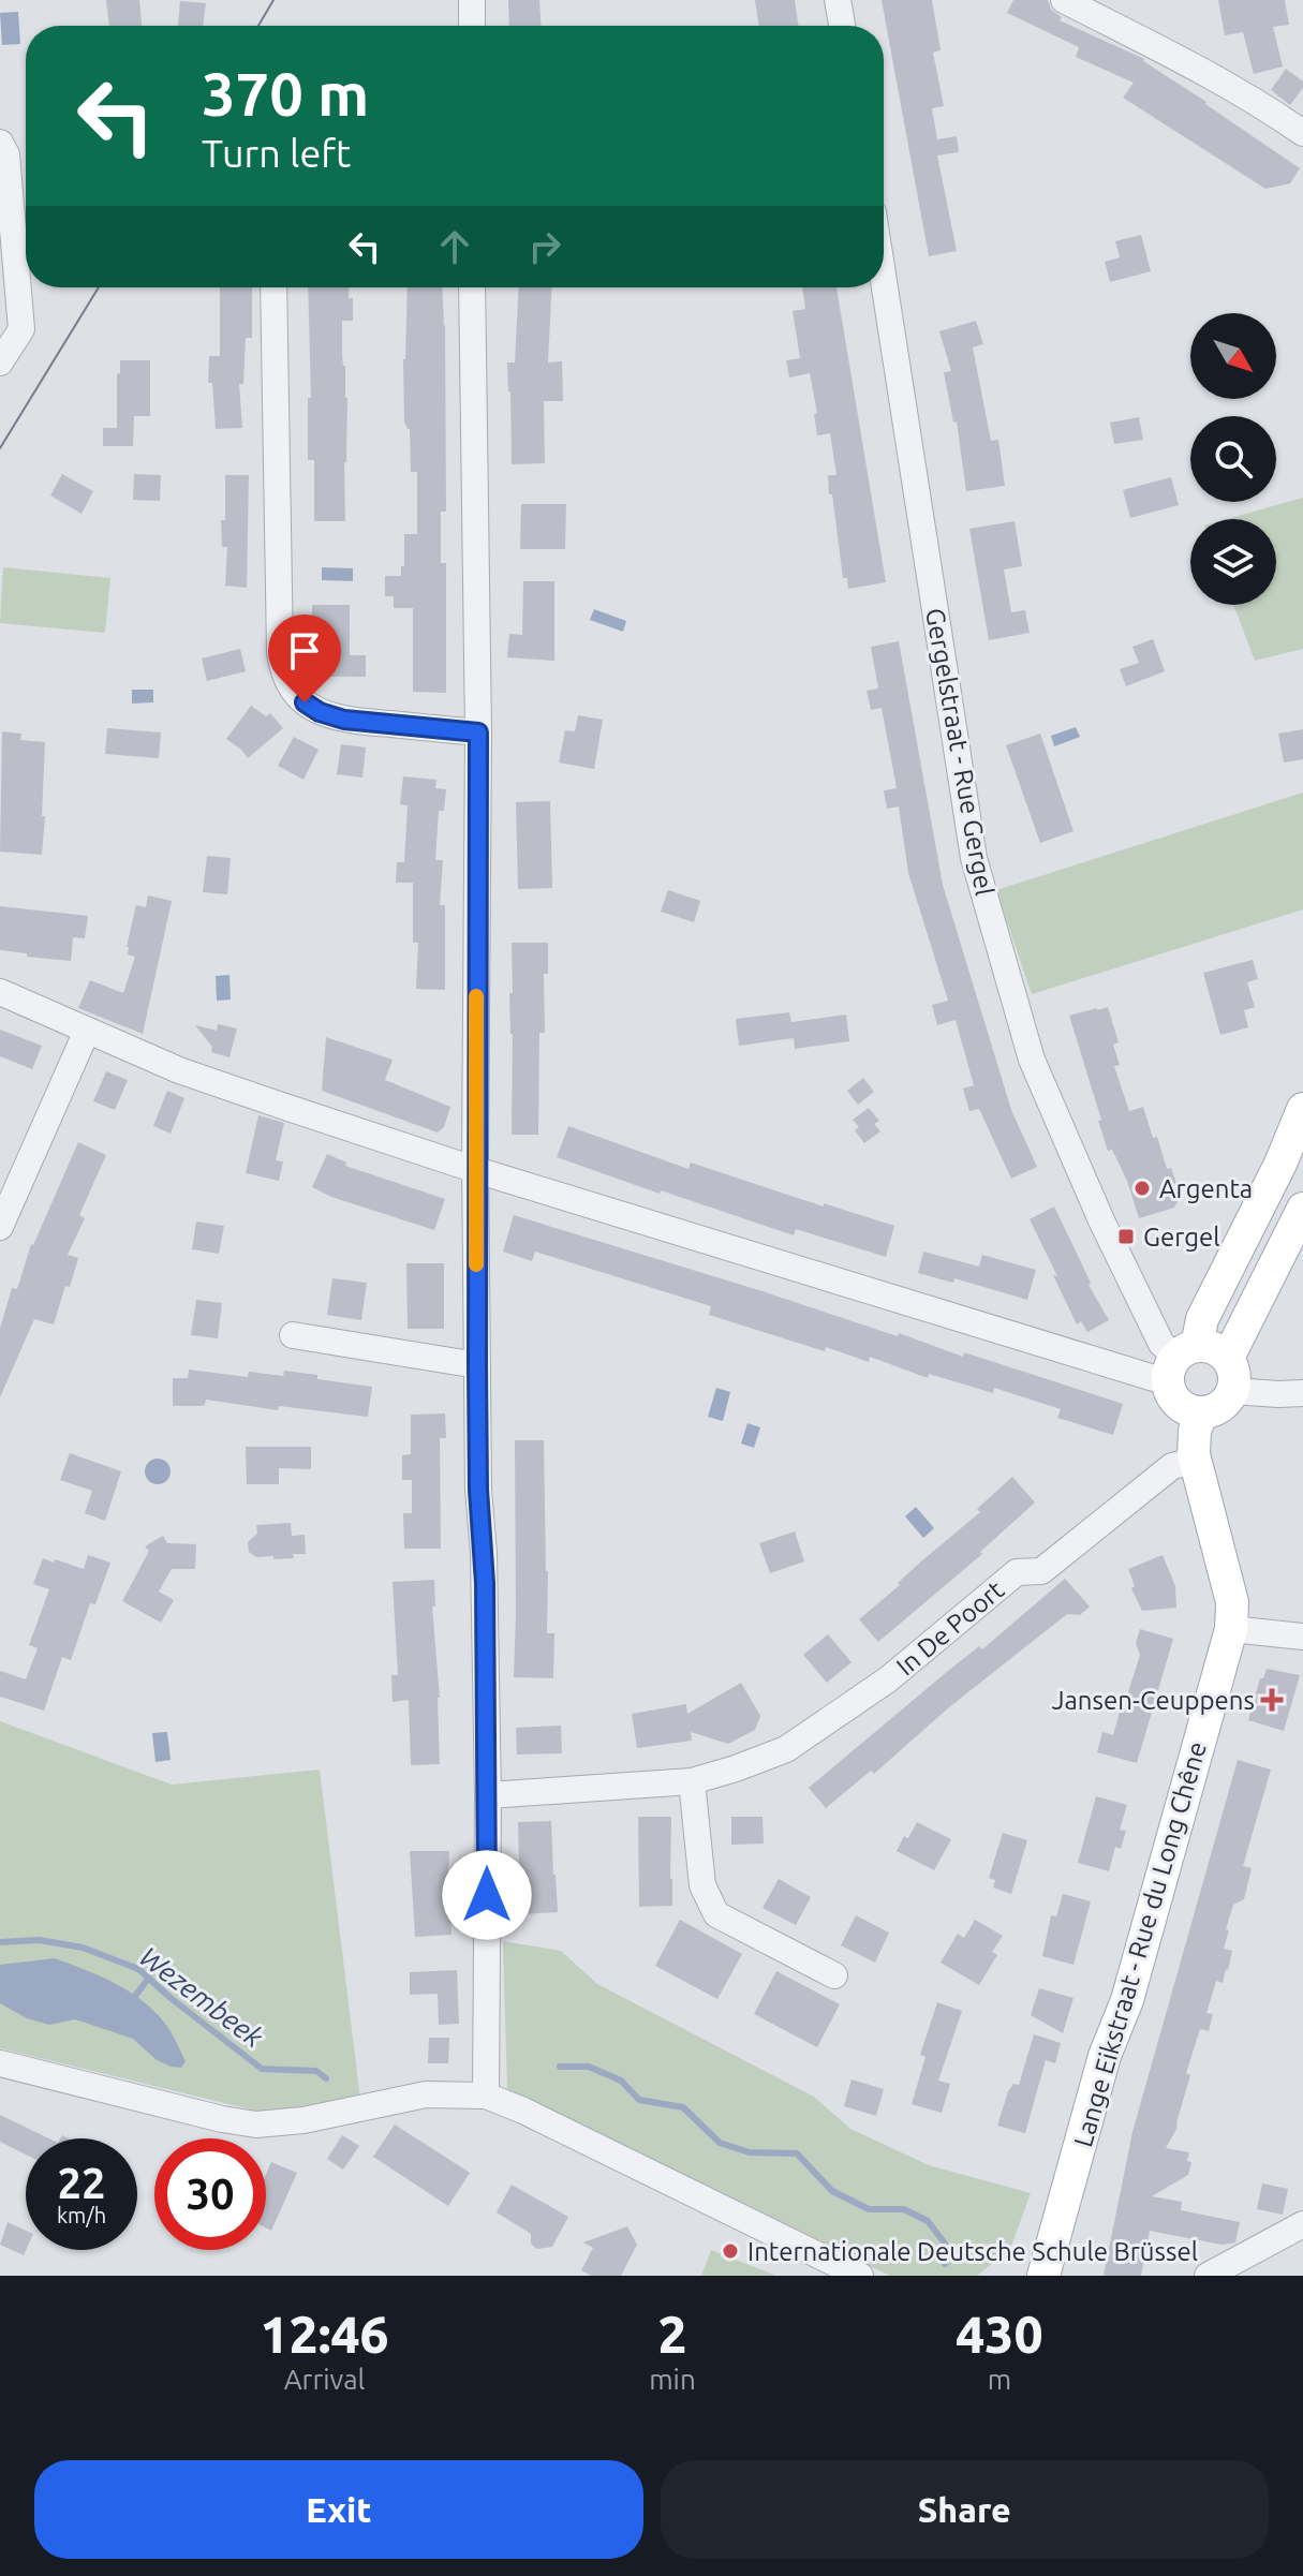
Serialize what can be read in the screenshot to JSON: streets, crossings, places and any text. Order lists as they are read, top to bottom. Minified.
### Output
{"streets":{"main road":["Lange Eikstraat - Rue du Long Chêne"],"street":["Gergelstraat - Rue Gergel","In De Poort"]},"crossings":[["Gergelstraat - Rue Gergel","Lange Eikstraat - Rue du Long Chêne"],["In De Poort","Lange Eikstraat - Rue du Long Chêne"]],"water":["Wezembeek"],"places":{"other":["Argenta","Internationale Deutsche Schule Brüssel"],"transit":["Gergel"],"health":["Jansen-Ceuppens"]},"north":"bottom right","page":{"turn":["370 m","Turn left"],"speed":"22 km/h","limit":"30","eta":["12:46","Arrival","2","min","430","m"],"buttons":["Exit","Share"]}}
